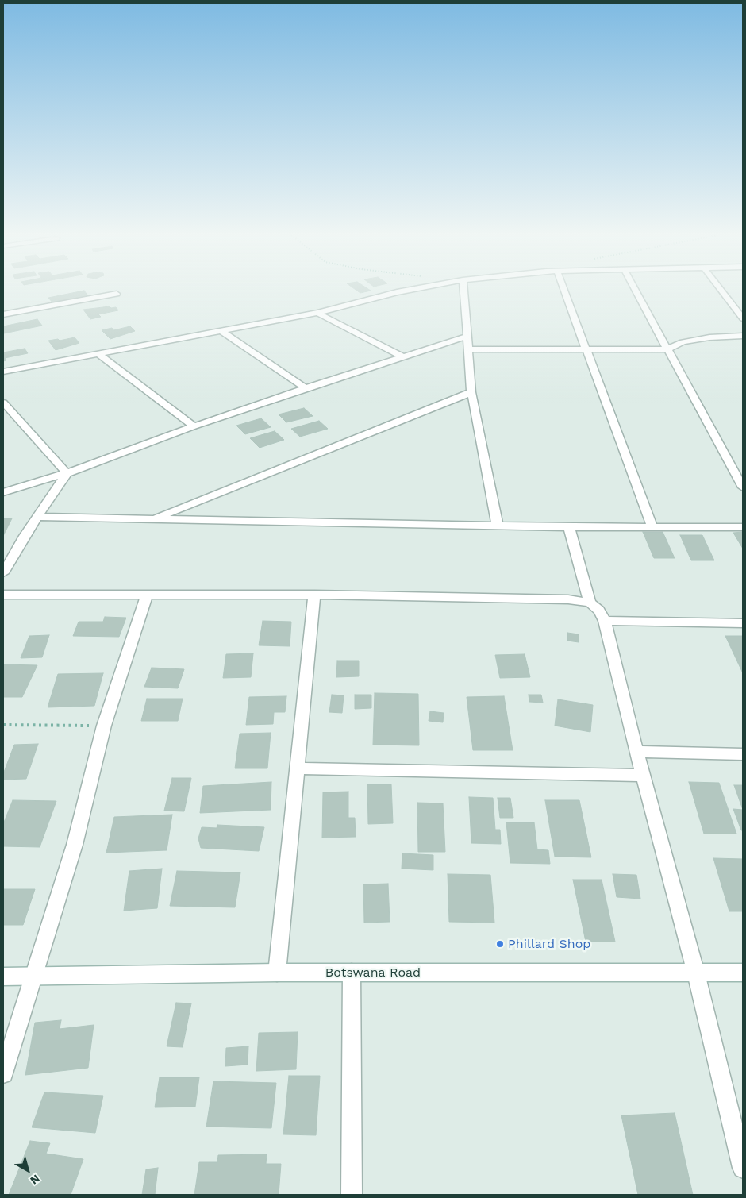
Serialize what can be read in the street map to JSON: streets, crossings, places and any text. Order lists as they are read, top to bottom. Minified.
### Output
{"streets":{"street":["Botswana Road"]},"places":["Phillard Shop"],"north":"bottom right"}
